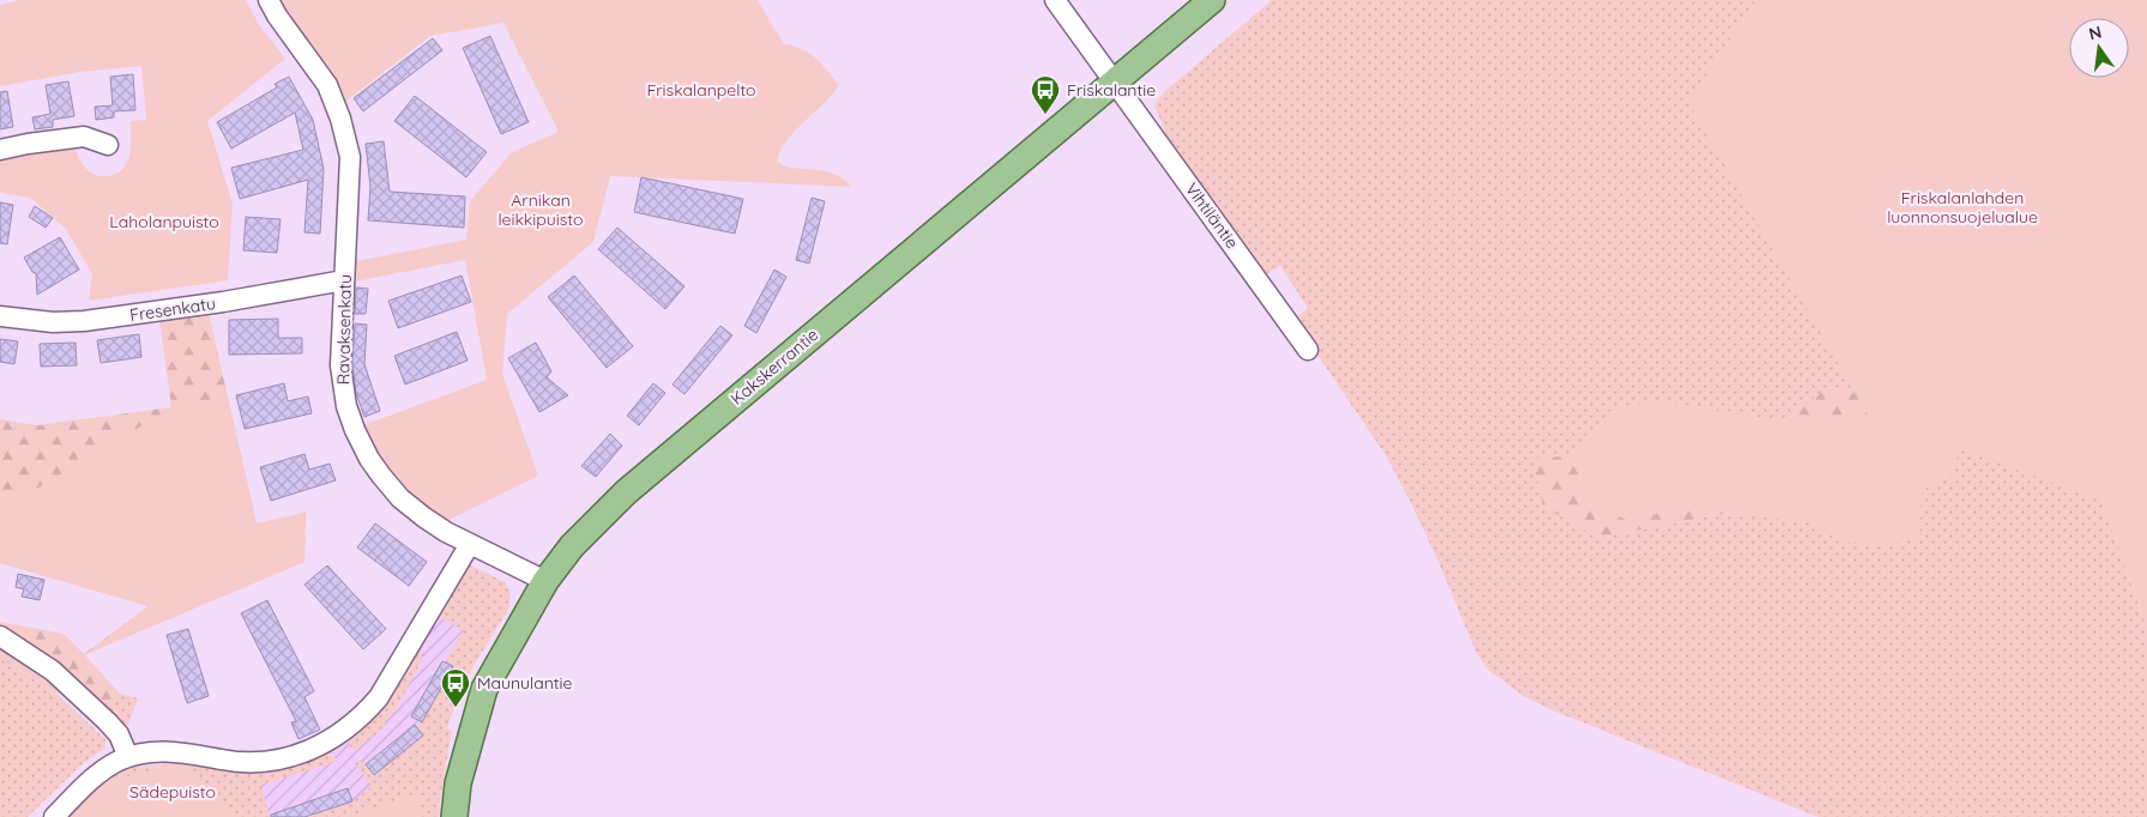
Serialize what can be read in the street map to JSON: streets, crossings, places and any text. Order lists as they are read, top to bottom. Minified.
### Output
{"streets":{"main road":["Kakskerrantie"],"street":["Vihtiläntie","Fresenkatu","Ravaksenkatu"]},"crossings":[["Vihtiläntie","Kakskerrantie"],["Fresenkatu","Ravaksenkatu"],["Ravaksenkatu","Kakskerrantie"]],"parks":["Friskalanpelto","Friskalanlahden luonnonsuojelualue","Arnikan leikkipuisto","Laholanpuisto","Sädepuisto"],"places":{"bus stop":["Friskalantie","Maunulantie"]},"north":"top"}
